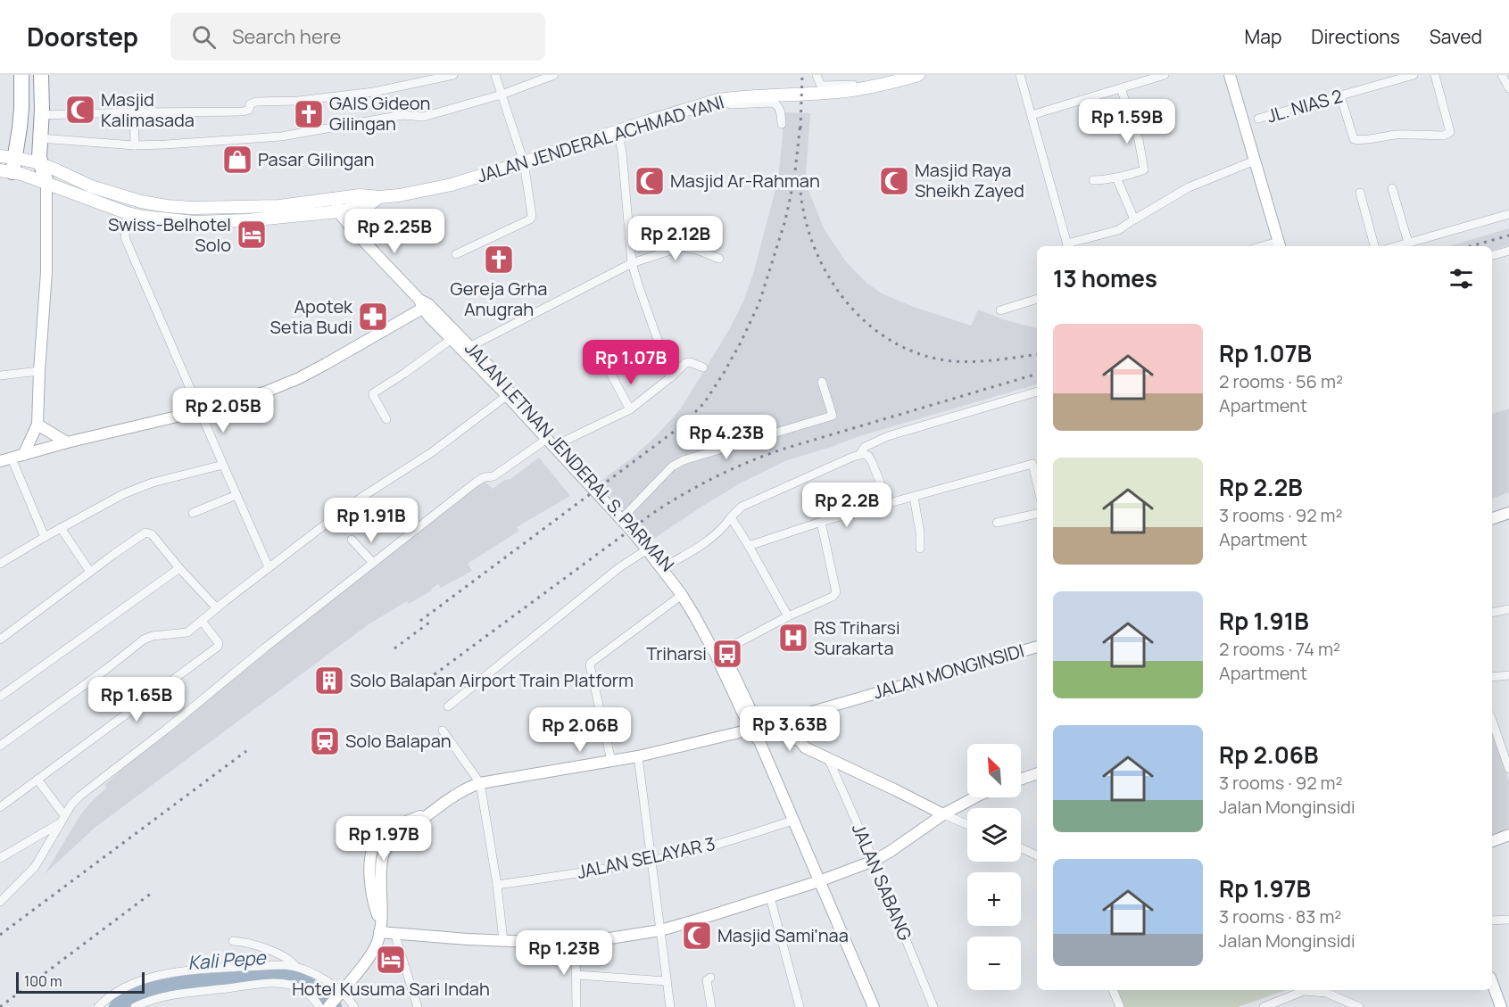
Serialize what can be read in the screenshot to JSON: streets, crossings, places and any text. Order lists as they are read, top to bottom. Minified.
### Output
{"streets":{"main road":["JALAN JENDERAL ACHMAD YANI","JALAN LETNAN JENDERAL S. PARMAN","JALAN MONGINSIDI"],"street":["JL. NIAS 2","JALAN SELAYAR 3","JALAN SABANG"]},"crossings":[["JALAN JENDERAL ACHMAD YANI","JALAN LETNAN JENDERAL S. PARMAN"],["JALAN LETNAN JENDERAL S. PARMAN","JALAN MONGINSIDI"],["JALAN LETNAN JENDERAL S. PARMAN","JALAN SELAYAR 3"]],"water":["Kali Pepe"],"places":{"mosque":["Masjid Kalimasada","Masjid Ar-Rahman","Masjid Raya Sheikh Zayed","Masjid Sami'naa"],"church":["GAIS Gideon Gilingan","Gereja Grha Anugrah"],"shop":["Pasar Gilingan"],"hotel":["Swiss-Belhotel Solo","Hotel Kusuma Sari Indah"],"pharmacy":["Apotek Setia Budi"],"hospital":["RS Triharsi Surakarta"],"bus stop":["Triharsi"],"building":["Solo Balapan Airport Train Platform"],"station":["Solo Balapan"]},"scale_bar":"100 m","north":"top left","page":{"header":"Doorstep","search":"Search here","nav":["Map","Directions","Saved"],"price":["Rp 1.59B","Rp 2.25B","Rp 2.12B","Rp 1.07B","Rp 2.05B","Rp 4.23B","Rp 2.2B","Rp 1.91B","Rp 1.65B","Rp 3.63B","Rp 2.06B","Rp 1.97B","Rp 1.23B"],"heading":"13 homes","list":[{"name":"Rp 1.07B","note":"2 rooms · 56 m² · Apartment"},{"name":"Rp 2.2B","note":"3 rooms · 92 m² · Apartment"},{"name":"Rp 1.91B","note":"2 rooms · 74 m² · Apartment"},{"name":"Rp 2.06B","note":"3 rooms · 92 m² · Jalan Monginsidi"},{"name":"Rp 1.97B","note":"3 rooms · 83 m² · Jalan Monginsidi"}],"map_buttons":["+","−"],"scale":"100 m"}}
